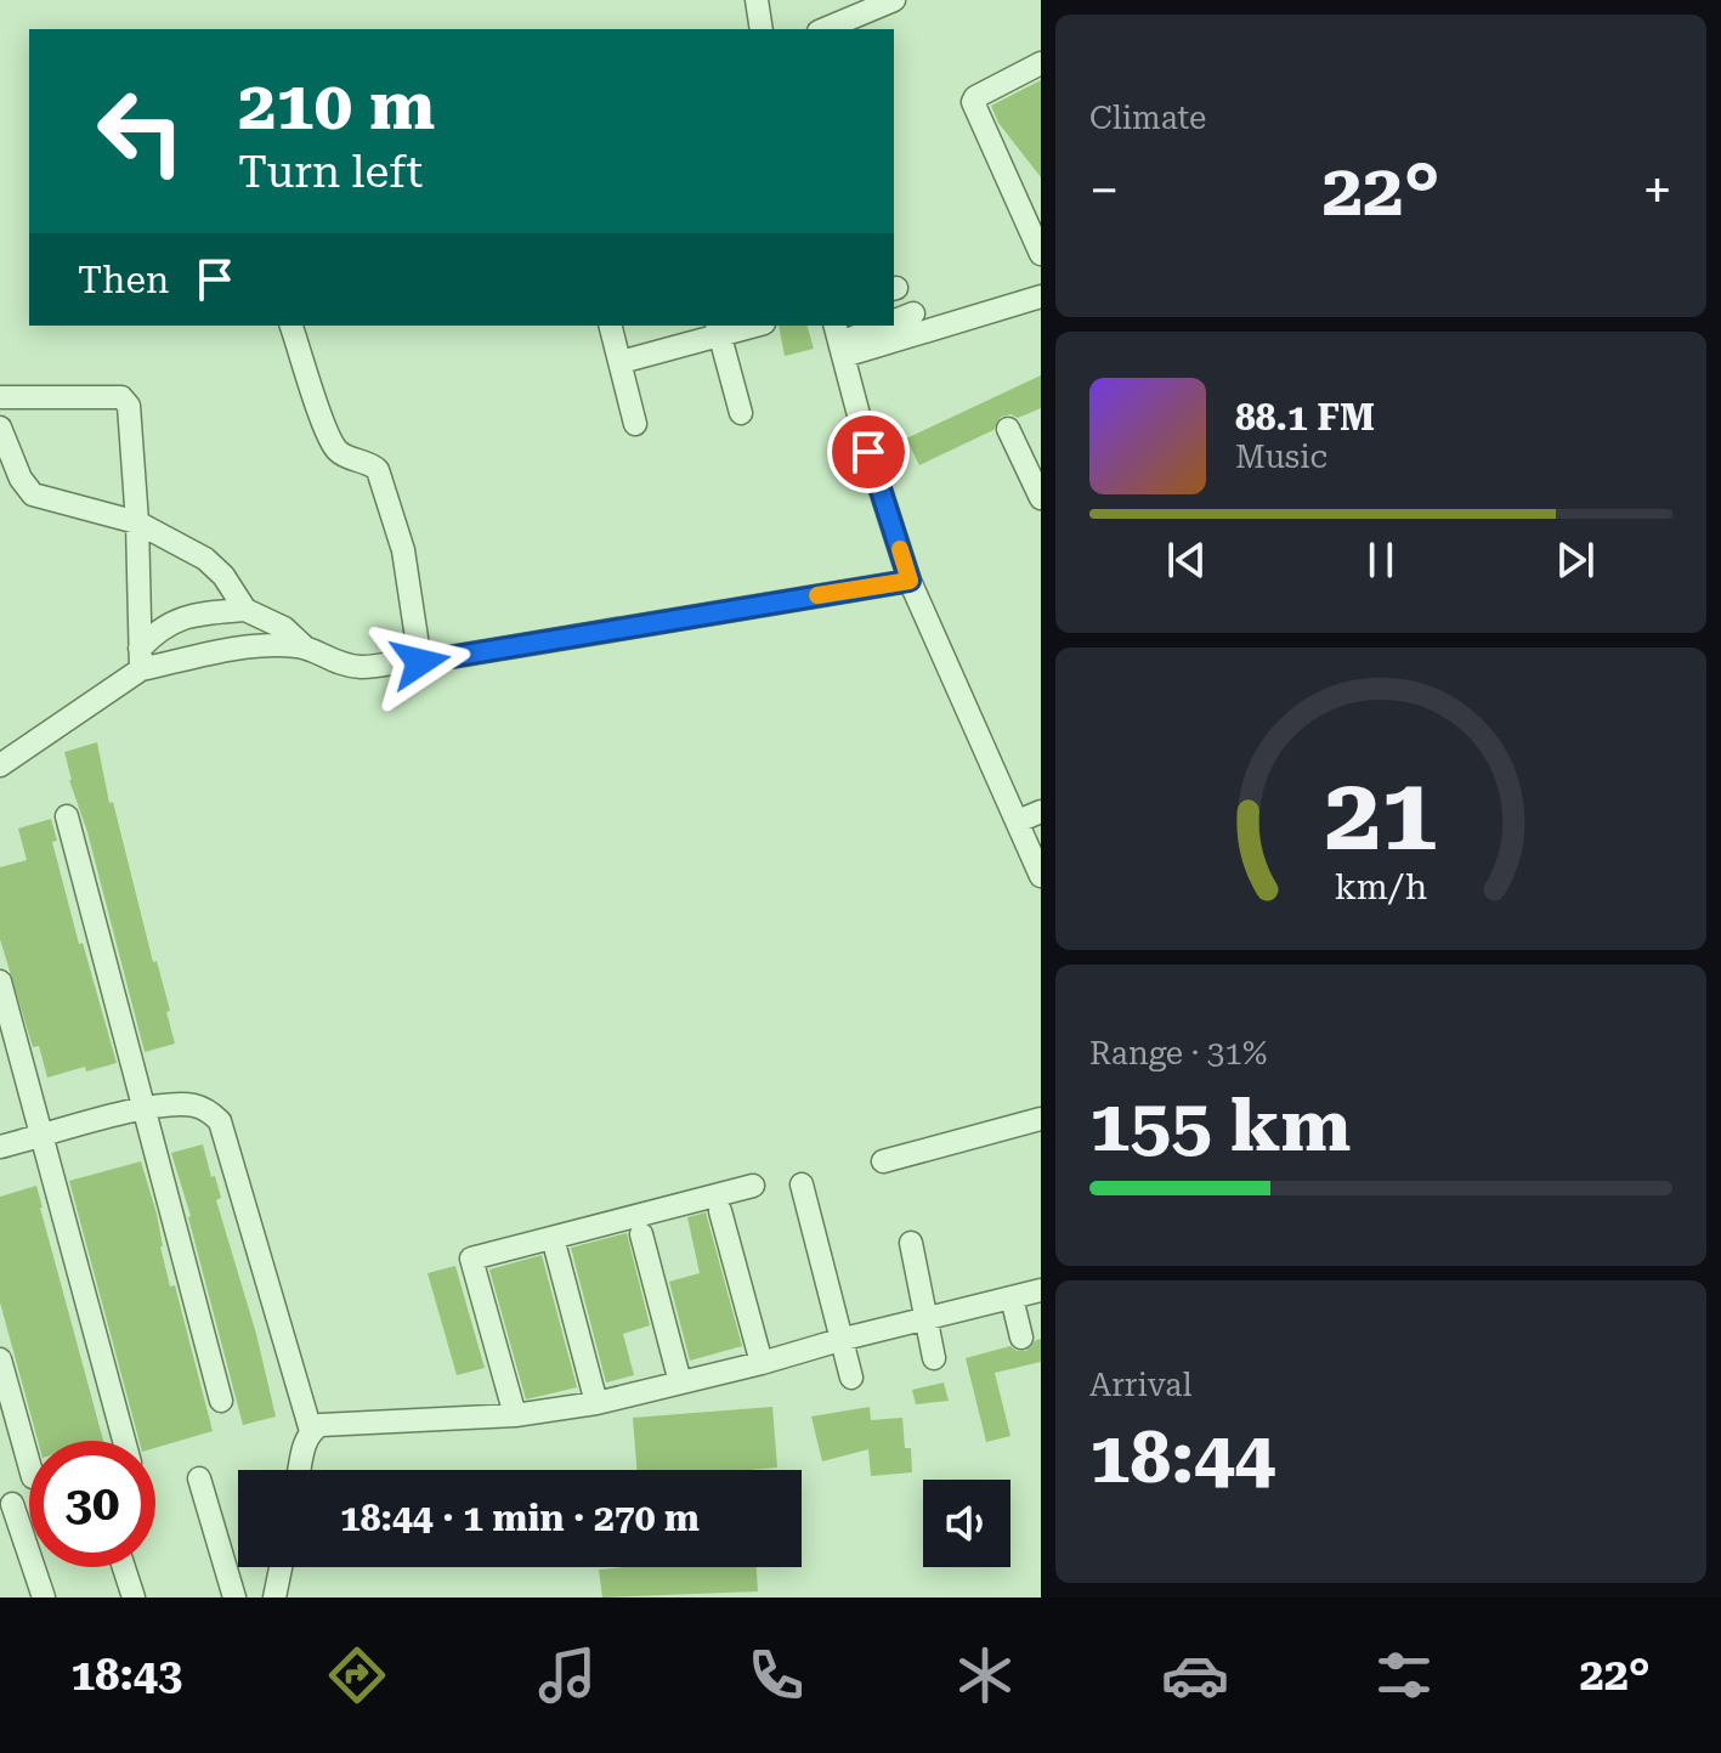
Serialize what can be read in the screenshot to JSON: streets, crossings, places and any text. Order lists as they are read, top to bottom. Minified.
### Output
{"page":{"tile":["Climate",["Range · 31%","155 km"],["Arrival","18:44"]],"turn":["210 m","Turn left"],"heat":["−","22°","+"],"then":"Then","song":["88.1 FM","Music"],"limit":"30","trip":"18:44 · 1 min · 270 m","tabs":["18:43","22°"],"gauge":["21","km/h"]}}
